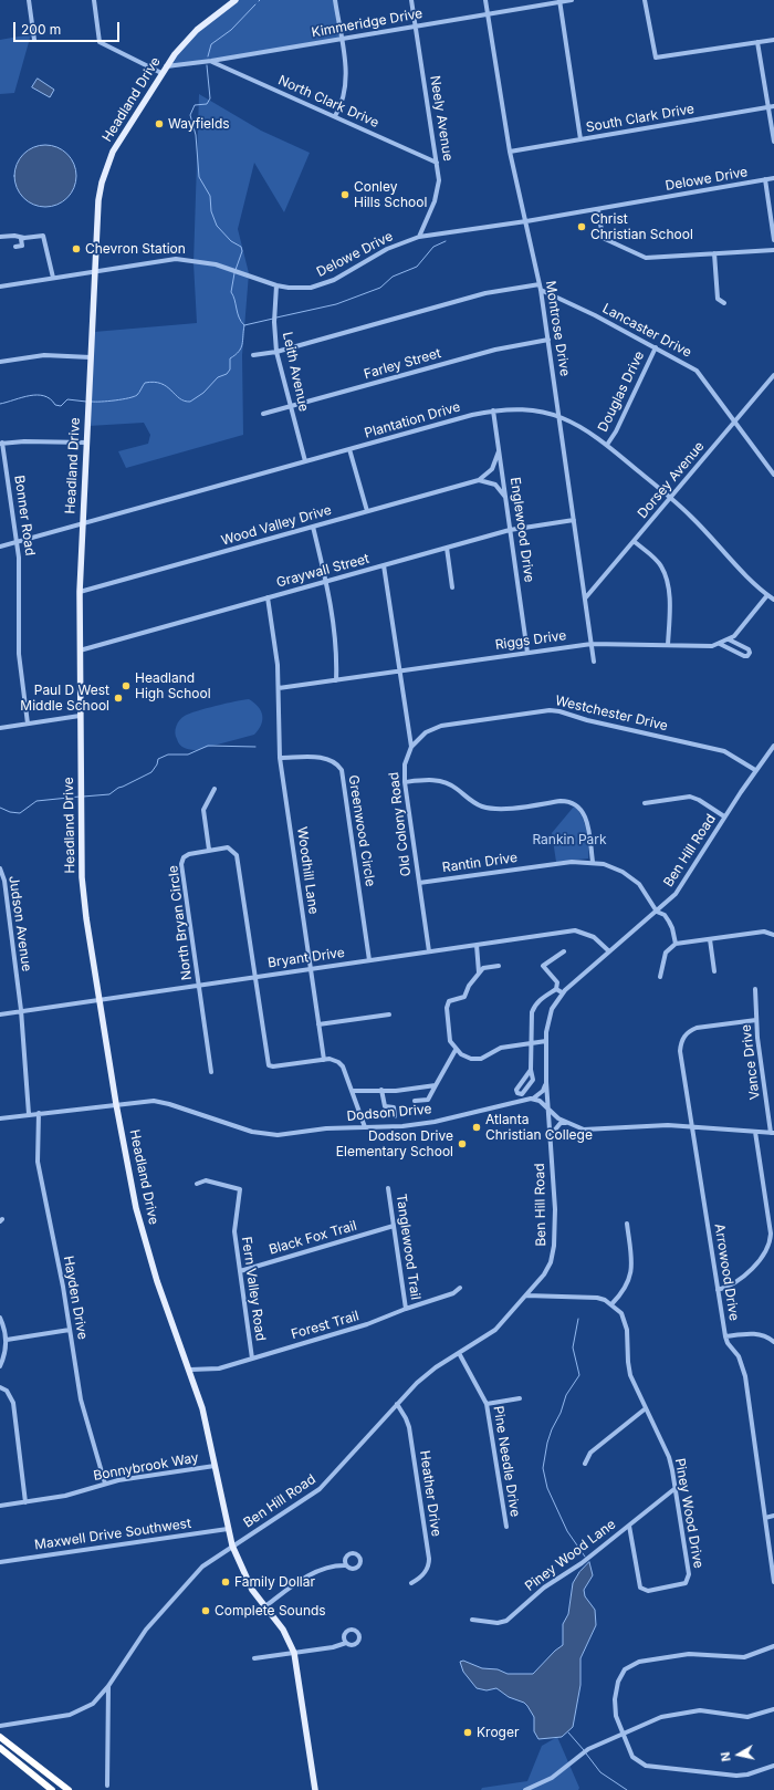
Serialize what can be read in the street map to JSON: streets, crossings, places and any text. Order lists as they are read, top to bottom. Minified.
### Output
{"streets":{"main road":["Headland Drive"],"street":["Kimmeridge Drive","North Clark Drive","Neely Avenue","South Clark Drive","Delowe Drive","Montrose Drive","Lancaster Drive","Farley Street","Leith Avenue","Douglas Drive","Plantation Drive","Dorsey Avenue","Bonner Road","Wood Valley Drive","Englewood Drive","Graywall Street","Riggs Drive","Westchester Drive","Old Colony Road","Greenwood Circle","Ben Hill Road","Rantin Drive","Woodhill Lane","North Bryan Circle","Judson Avenue","Bryant Drive","Vance Drive","Dodson Drive","Black Fox Trail","Tanglewood Trail","Arrowood Drive","Fern Valley Road","Hayden Drive","Forest Trail","Pine Needle Drive","Bonnybrook Way","Heather Drive","Piney Wood Drive","Maxwell Drive Southwest","Piney Wood Lane"]},"crossings":[["Kimmeridge Drive","Headland Drive"],["Kimmeridge Drive","North Clark Drive"],["Kimmeridge Drive","Neely Avenue"],["Kimmeridge Drive","Montrose Drive"],["Headland Drive","Delowe Drive"],["Headland Drive","Plantation Drive"],["Headland Drive","Wood Valley Drive"],["Headland Drive","Graywall Street"],["Headland Drive","Ben Hill Road"],["Headland Drive","Bryant Drive"],["Headland Drive","Dodson Drive"],["Headland Drive","Forest Trail"],["Headland Drive","Bonnybrook Way"],["Headland Drive","Maxwell Drive Southwest"],["North Clark Drive","Neely Avenue"],["Neely Avenue","Delowe Drive"],["South Clark Drive","Montrose Drive"],["Delowe Drive","Montrose Drive"],["Delowe Drive","Leith Avenue"],["Montrose Drive","Lancaster Drive"],["Montrose Drive","Farley Street"],["Montrose Drive","Plantation Drive"],["Montrose Drive","Dorsey Avenue"],["Montrose Drive","Graywall Street"],["Montrose Drive","Riggs Drive"],["Lancaster Drive","Douglas Drive"],["Lancaster Drive","Dorsey Avenue"],["Farley Street","Leith Avenue"],["Leith Avenue","Plantation Drive"],["Douglas Drive","Plantation Drive"],["Plantation Drive","Dorsey Avenue"],["Plantation Drive","Bonner Road"],["Plantation Drive","Englewood Drive"],["Plantation Drive","Riggs Drive"],["Englewood Drive","Graywall Street"],["Englewood Drive","Riggs Drive"],["Graywall Street","Old Colony Road"],["Graywall Street","Woodhill Lane"],["Riggs Drive","Old Colony Road"],["Riggs Drive","Woodhill Lane"],["Westchester Drive","Old Colony Road"],["Westchester Drive","Ben Hill Road"],["Old Colony Road","Rantin Drive"],["Old Colony Road","Bryant Drive"],["Greenwood Circle","Woodhill Lane"],["Greenwood Circle","Bryant Drive"],["Ben Hill Road","Rantin Drive"],["Ben Hill Road","Bryant Drive"],["Ben Hill Road","Pine Needle Drive"],["Ben Hill Road","Heather Drive"],["Woodhill Lane","North Bryan Circle"],["Woodhill Lane","Bryant Drive"],["North Bryan Circle","Bryant Drive"],["Judson Avenue","Bryant Drive"],["Judson Avenue","Dodson Drive"],["Vance Drive","Arrowood Drive"],["Dodson Drive","Hayden Drive"],["Black Fox Trail","Tanglewood Trail"],["Black Fox Trail","Fern Valley Road"],["Tanglewood Trail","Forest Trail"],["Fern Valley Road","Forest Trail"],["Hayden Drive","Bonnybrook Way"],["Piney Wood Drive","Piney Wood Lane"]],"parks":["Rankin Park"],"places":["Wayfields","Conley Hills School","Christ Christian School","Chevron Station","Headland High School","Paul D West Middle School","Atlanta Christian College","Dodson Drive Elementary School","Family Dollar","Complete Sounds","Kroger"],"scale_bar":"200 m","north":"left"}
